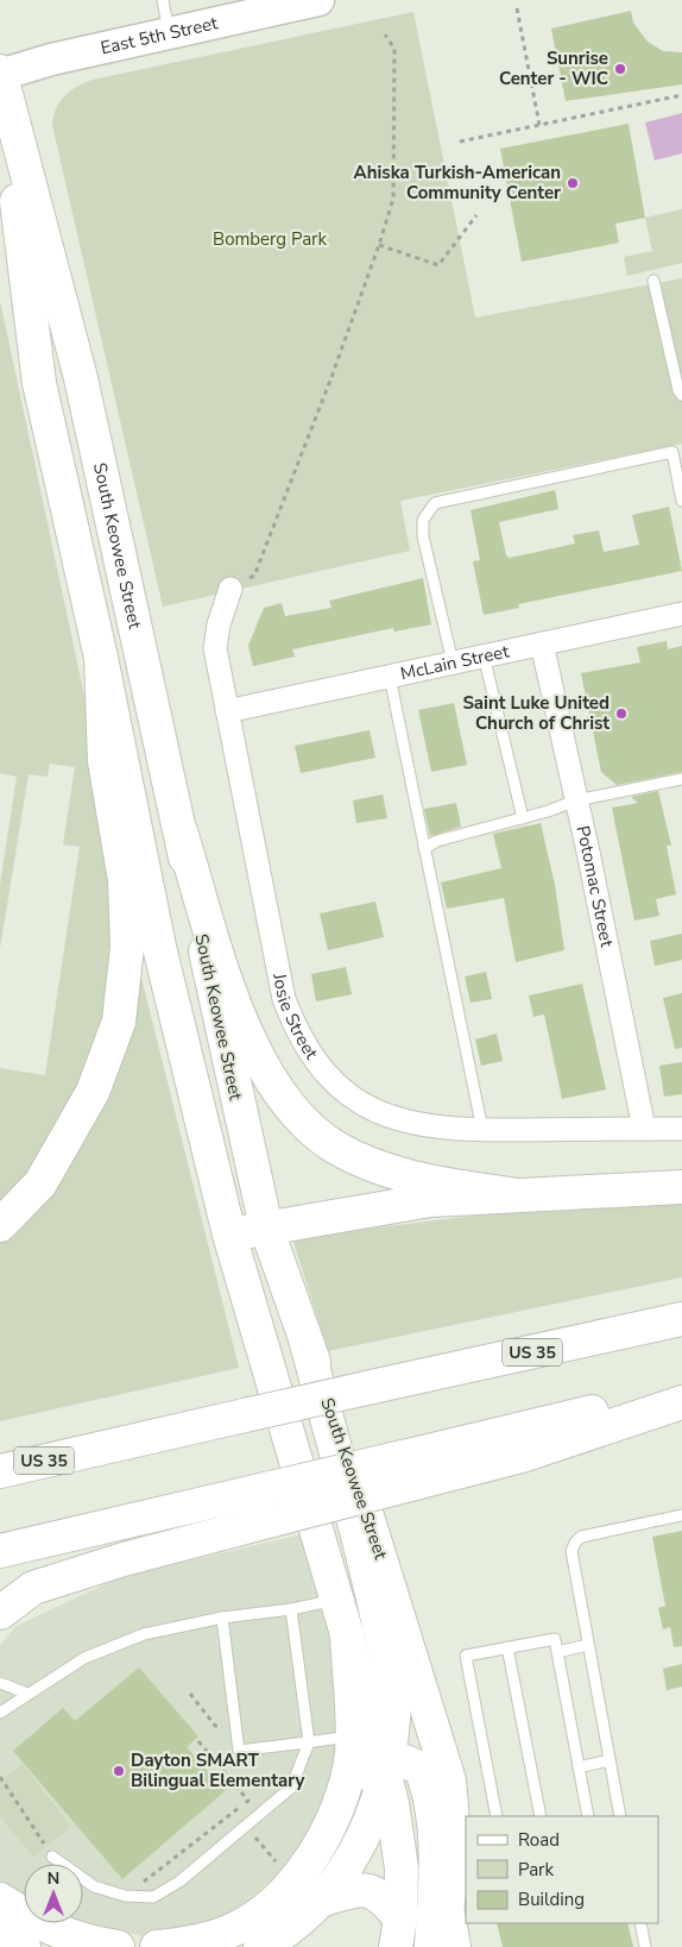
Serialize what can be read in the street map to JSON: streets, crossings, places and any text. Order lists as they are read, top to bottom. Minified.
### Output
{"streets":{"main road":["East 5th Street","South Keowee Street","US 35"],"street":["McLain Street","Potomac Street","Josie Street"]},"crossings":[["East 5th Street","South Keowee Street"],["McLain Street","Potomac Street"],["McLain Street","Josie Street"],["Potomac Street","Josie Street"]],"parks":["Bomberg Park"],"places":["Sunrise Center - WIC","Ahiska Turkish-American Community Center","Saint Luke United Church of Christ","Dayton SMART Bilingual Elementary"],"legend":["Road","Park","Building"],"north":"top"}
